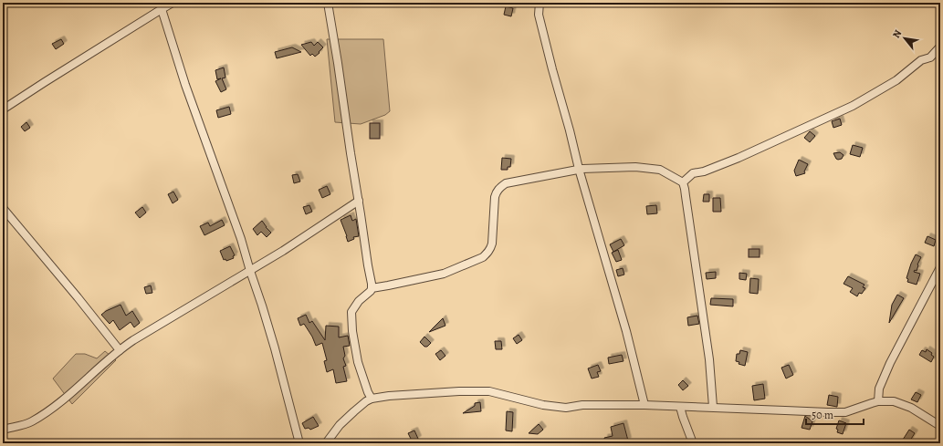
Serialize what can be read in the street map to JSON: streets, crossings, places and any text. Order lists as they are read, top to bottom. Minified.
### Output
{"scale_bar":"50 m","north":"top left"}
